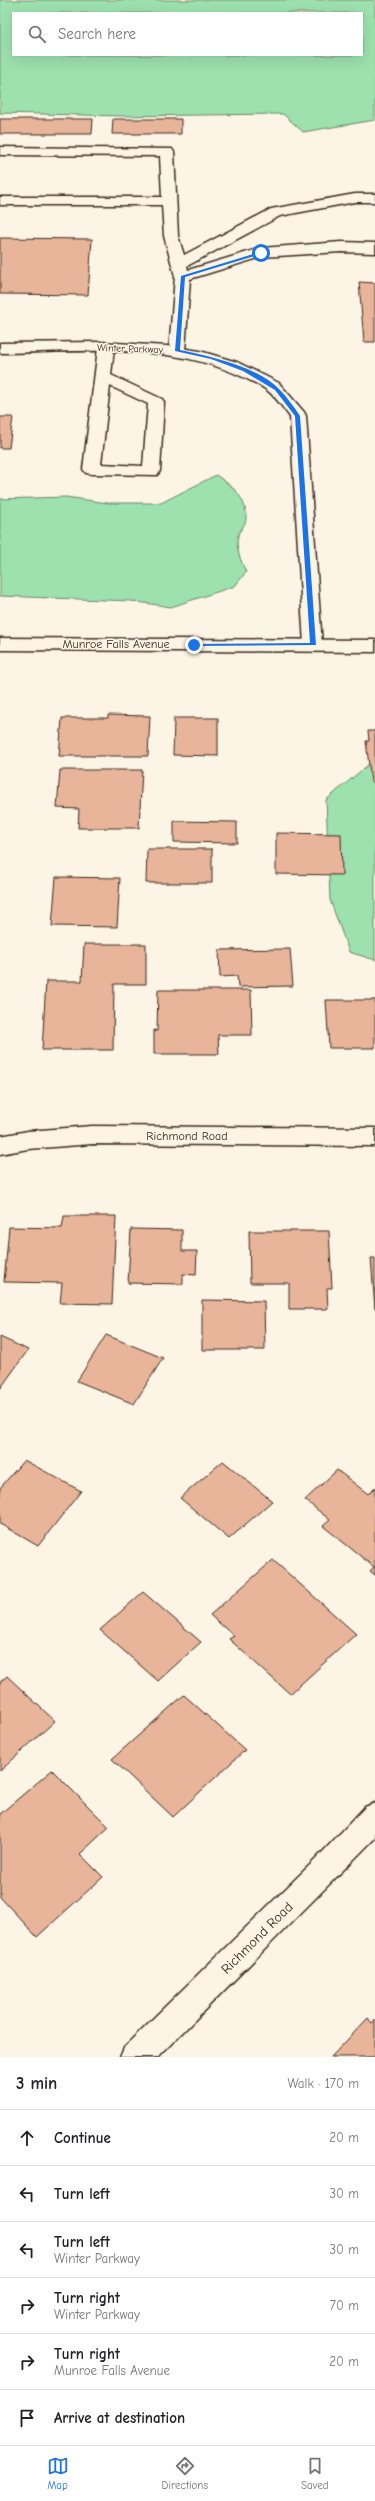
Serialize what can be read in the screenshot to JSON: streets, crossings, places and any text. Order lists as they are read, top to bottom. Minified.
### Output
{"streets":{"street":["Winter Parkway","Munroe Falls Avenue","Richmond Road"]},"crossings":[["Winter Parkway","Munroe Falls Avenue"]],"page":{"search":"Search here","heading":["3 min","Walk · 170 m"],"list":[["Continue","20 m"],["Turn left","30 m"],["Turn left","Winter Parkway","30 m"],["Turn right","Winter Parkway","70 m"],["Turn right","Munroe Falls Avenue","20 m"],"Arrive at destination"],"nav":["Map","Directions","Saved"]}}
